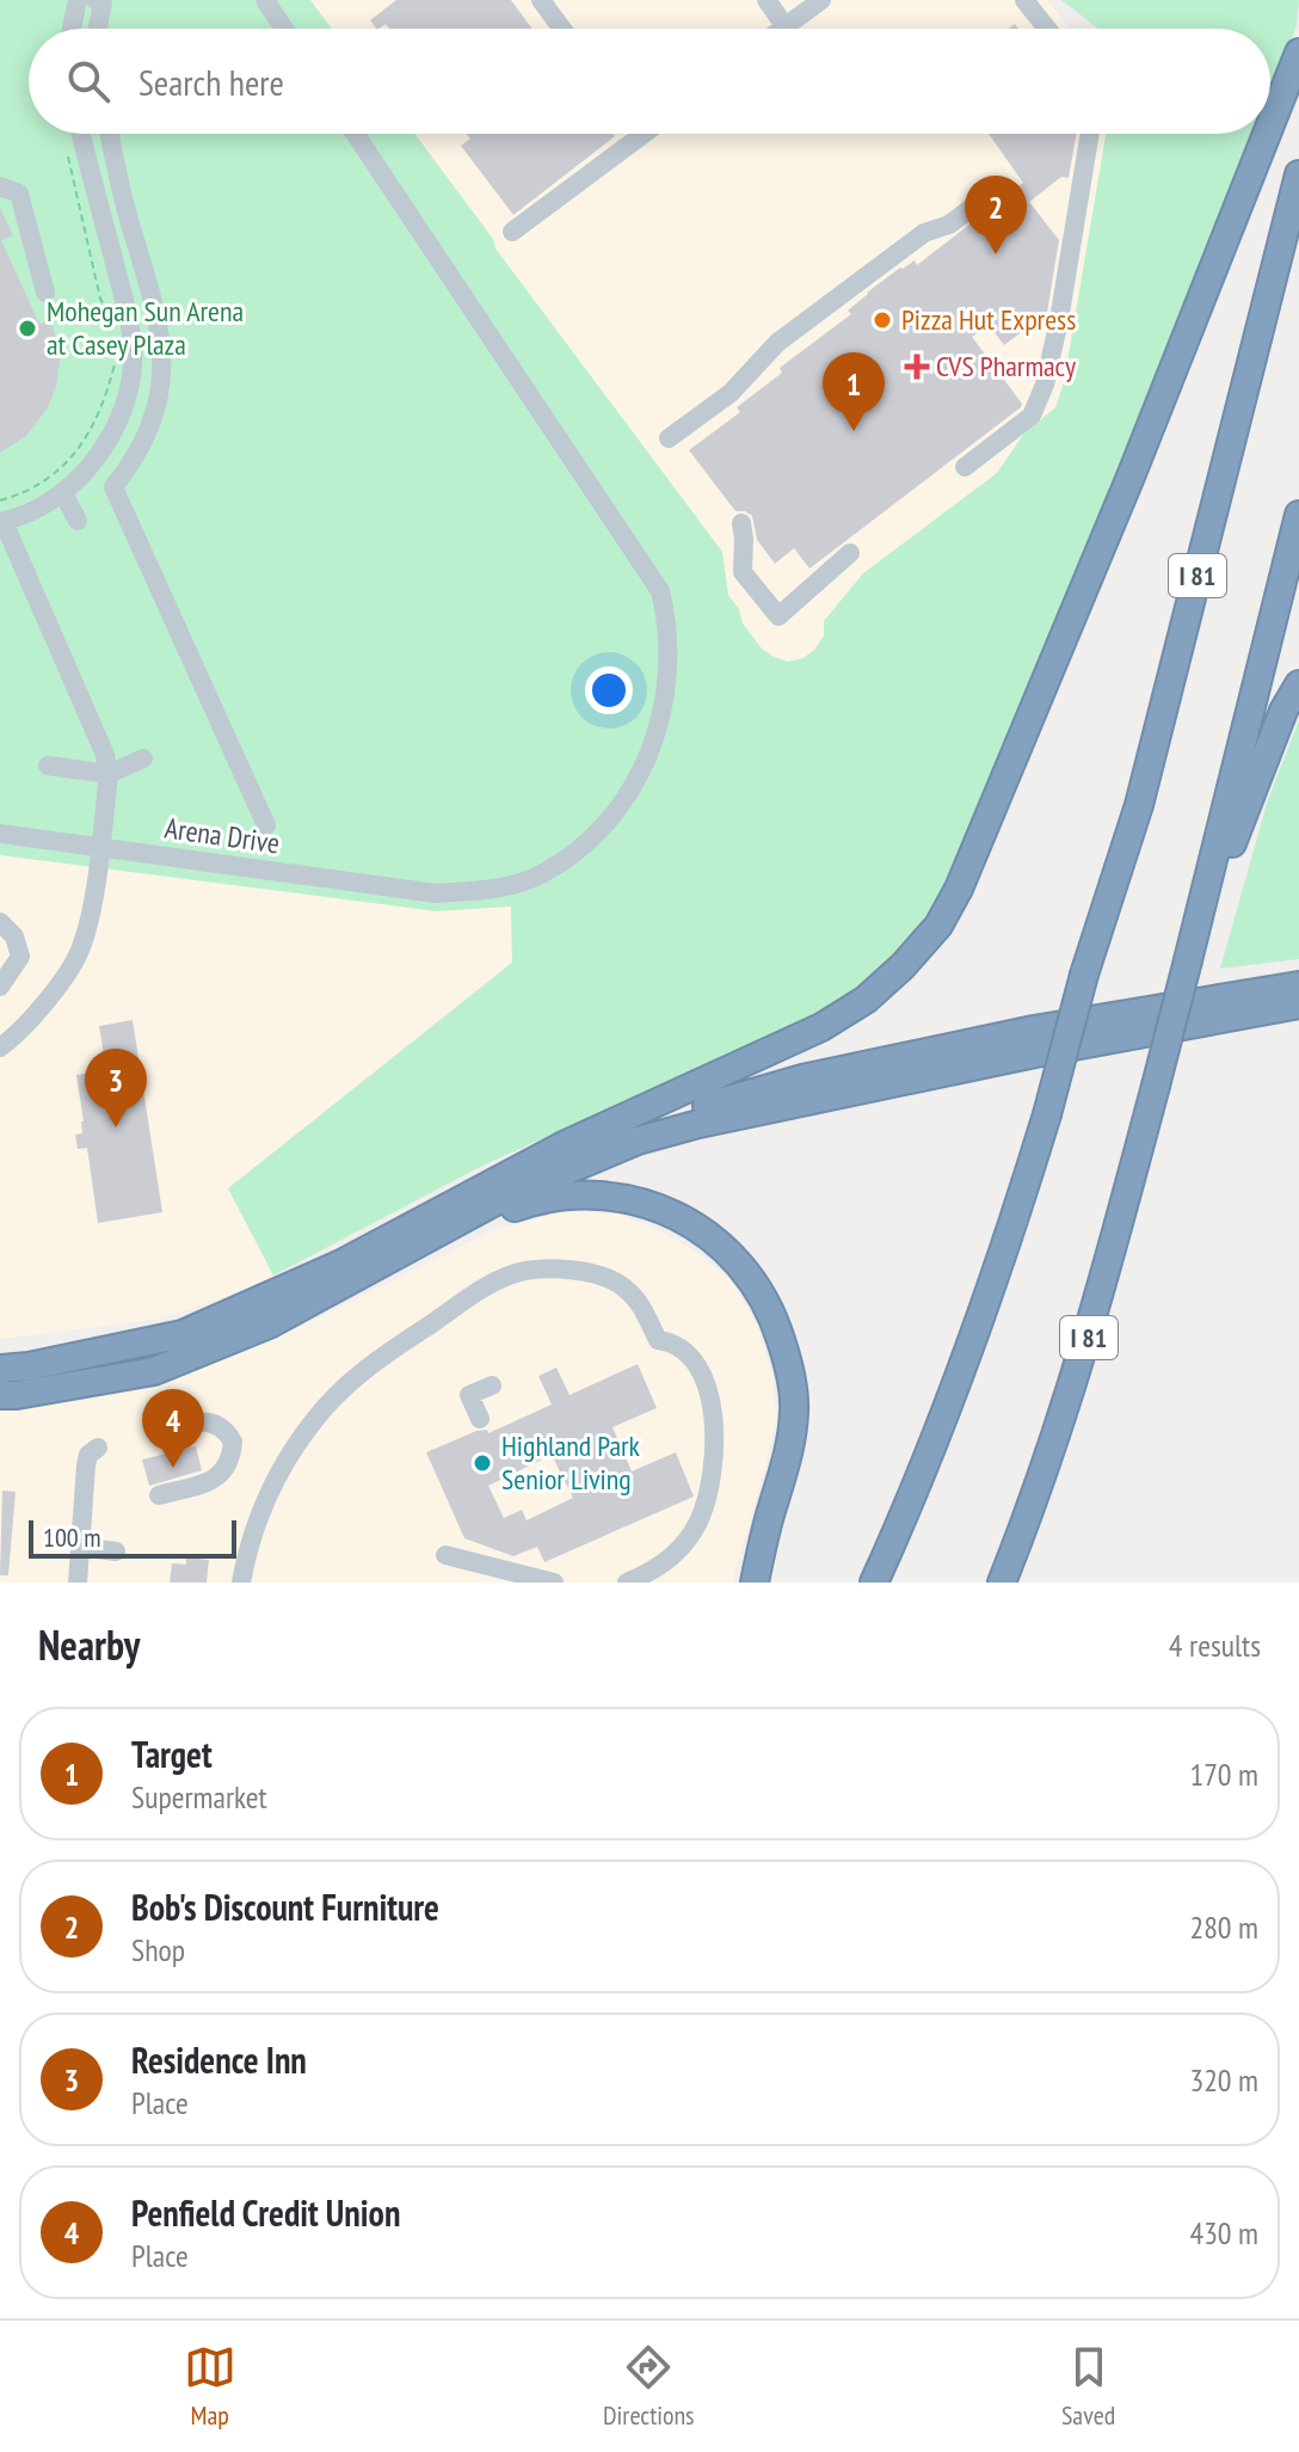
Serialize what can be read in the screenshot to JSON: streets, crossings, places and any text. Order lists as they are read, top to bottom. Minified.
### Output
{"streets":{"highway":["I 81"],"lane":["Arena Drive"]},"places":{"other":["Pizza Hut Express","Mohegan Sun Arena at Casey Plaza","Highland Park Senior Living"],"health":["CVS Pharmacy"]},"scale_bar":"100 m","page":{"search":"Search here","pins":["2","1","3","4"],"scale":"100 m","heading":["Nearby","4 results"],"list":[{"mark":"1","name":"Target","note":"Supermarket","value":"170 m"},{"mark":"2","name":"Bob's Discount Furniture","note":"Shop","value":"280 m"},{"mark":"3","name":"Residence Inn","note":"Place","value":"320 m"},{"mark":"4","name":"Penfield Credit Union","note":"Place","value":"430 m"}],"nav":["Map","Directions","Saved"]}}
